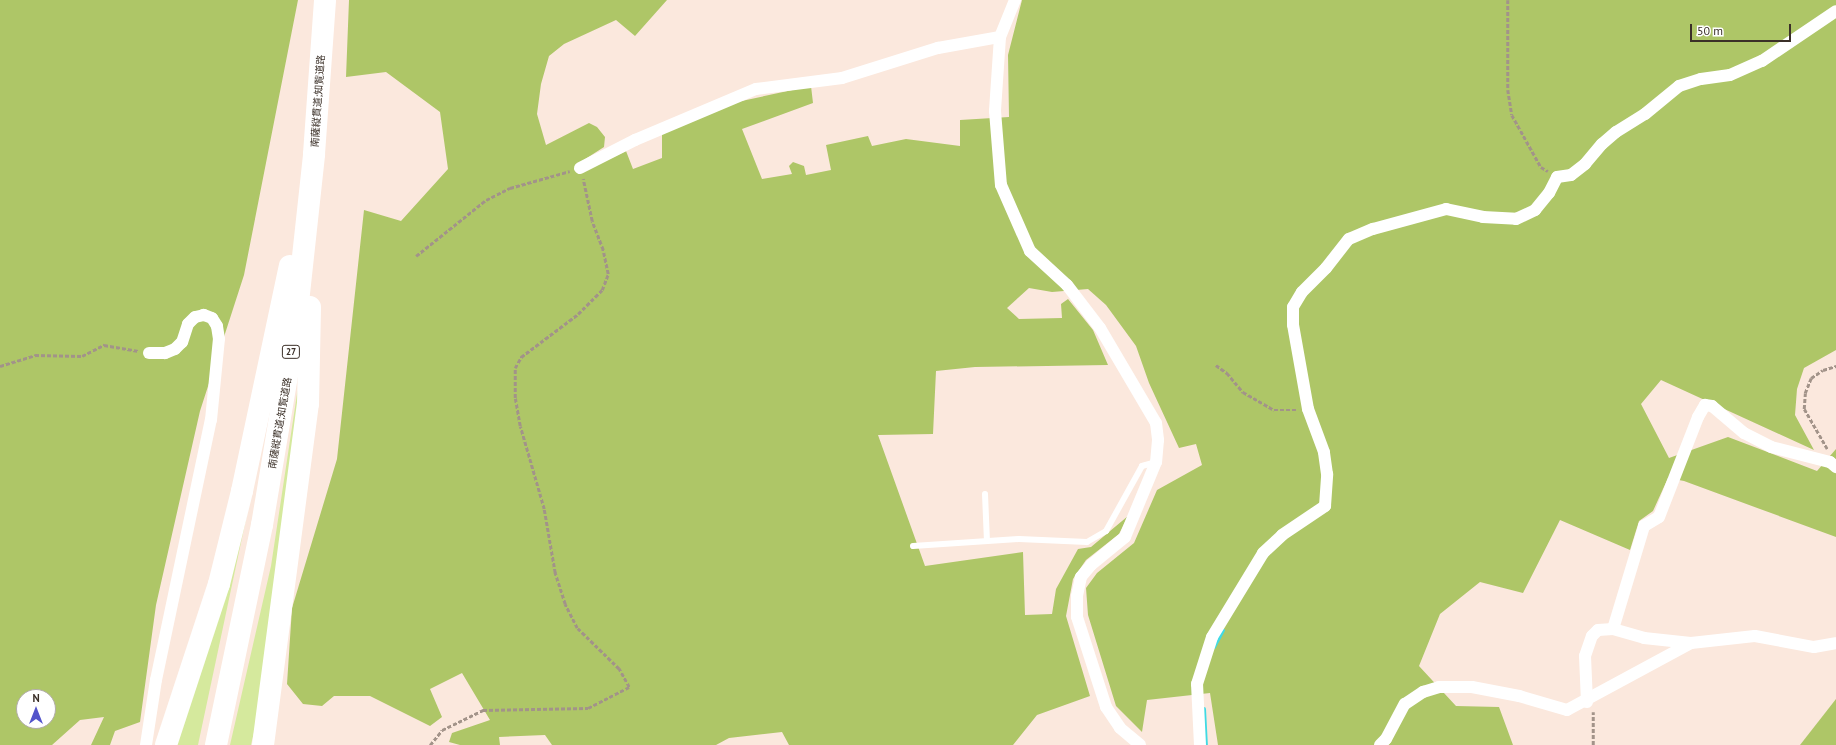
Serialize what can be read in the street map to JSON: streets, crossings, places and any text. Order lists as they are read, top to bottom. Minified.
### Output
{"streets":{"highway":["南薩縦貫道;知覧道路","27"]},"scale_bar":"50 m","north":"top"}
